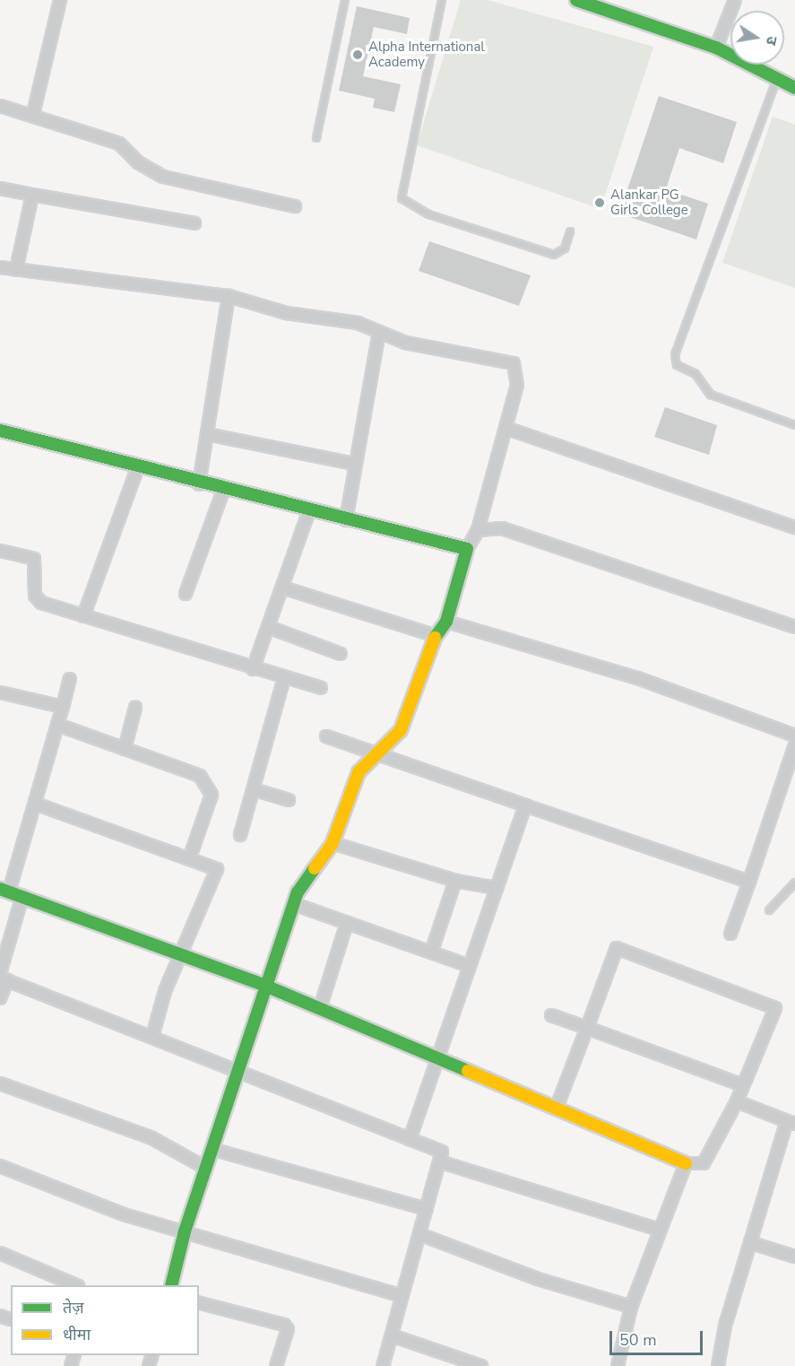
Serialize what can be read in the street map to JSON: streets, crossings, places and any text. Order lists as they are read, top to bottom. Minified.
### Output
{"places":["Alpha International Academy","Alankar PG Girls College"],"legend":["तेज़","धीमा"],"scale_bar":"50 m","north":"right"}
